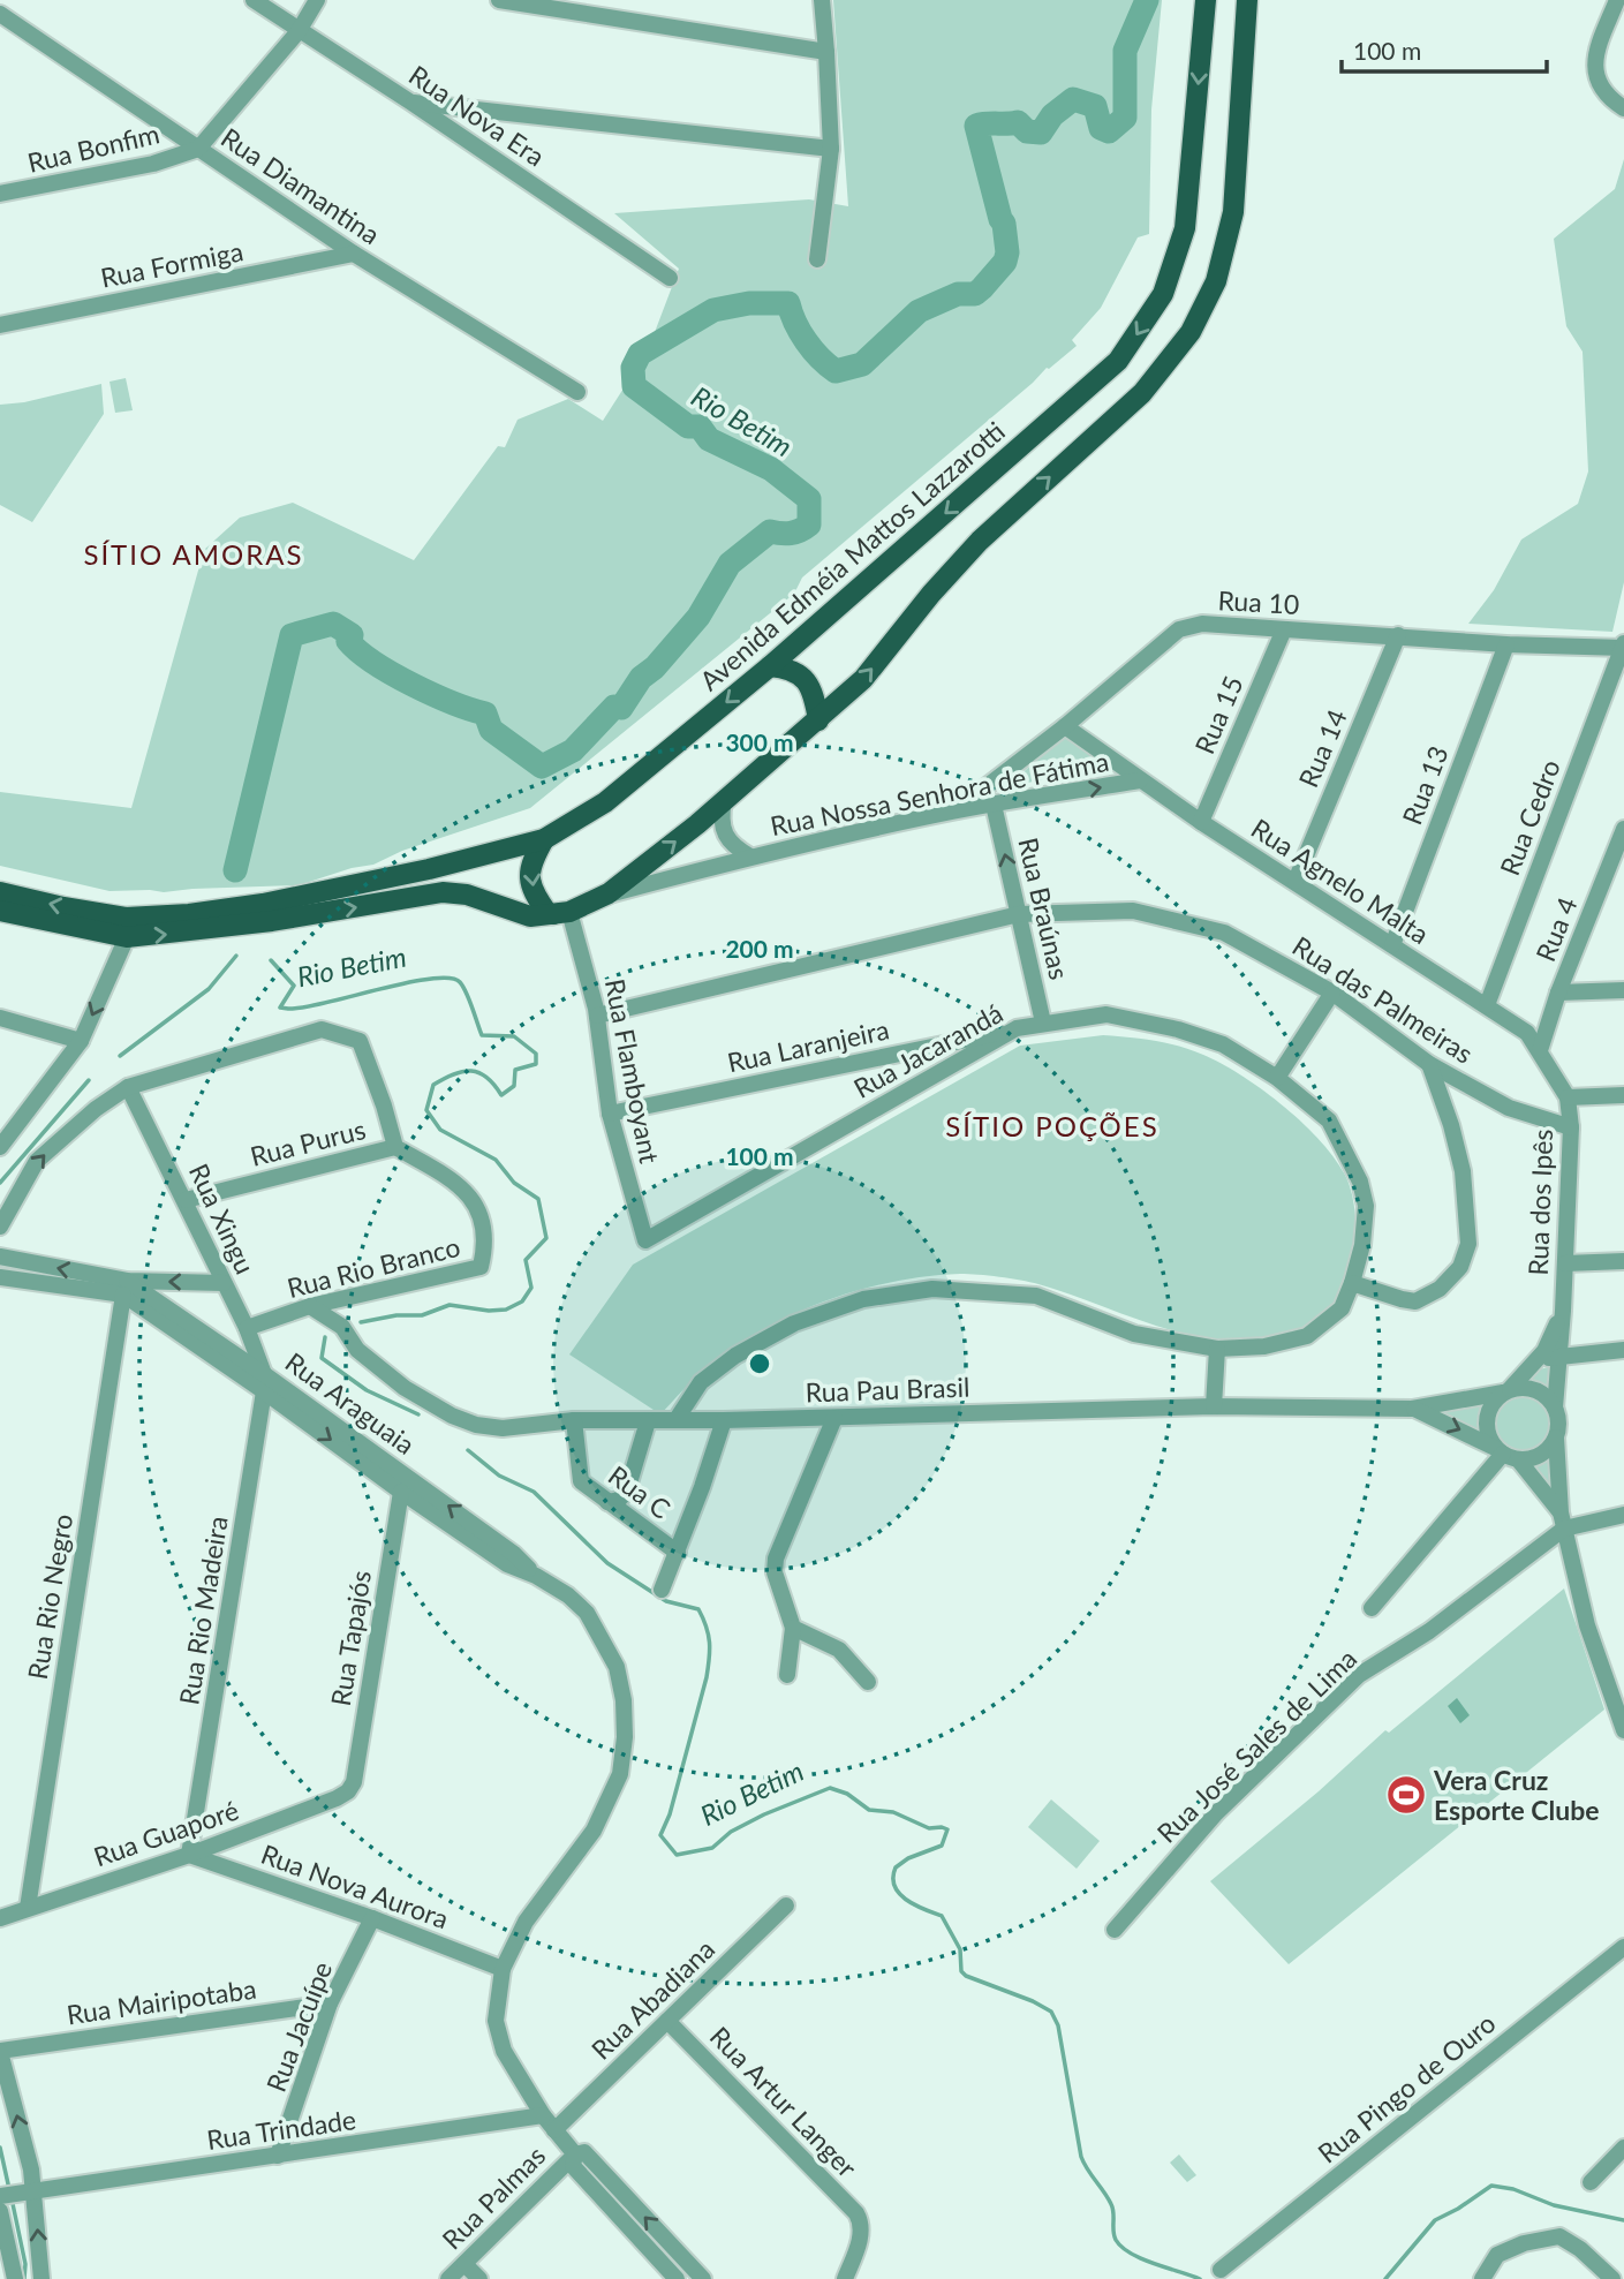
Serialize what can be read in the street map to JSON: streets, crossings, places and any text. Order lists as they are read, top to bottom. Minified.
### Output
{"streets":{"main road":["Avenida Edméia Mattos Lazzarotti"],"street":["Rua Nova Era","Rua Bonfim","Rua Diamantina","Rua Formiga","Rua 10","Rua 15","Rua 14","Rua 13","Rua Nossa Senhora de Fátima","Rua Cedro","Rua Agnelo Malta","Rua Braúnas","Rua 4","Rua das Palmeiras","Rua Laranjeira","Rua Jacarandá","Rua Flamboyant","Rua Purus","Rua dos Ipês","Rua Xingu","Rua Rio Branco","Rua Pau Brasil","Rua Araguaia","Rua C","Rua Rio Negro","Rua Rio Madeira","Rua Tapajós","Rua José Sales de Lima","Rua Guaporé","Rua Nova Aurora","Rua Abadiana","Rua Mairipotaba","Rua Jacuípe","Rua Pingo de Ouro","Rua Artur Langer","Rua Trindade","Rua Palmas"]},"crossings":[["Rua Bonfim","Rua Diamantina"],["Rua Diamantina","Rua Formiga"],["Rua 10","Rua 15"],["Rua 10","Rua 14"],["Rua 10","Rua 13"],["Rua 10","Rua Nossa Senhora de Fátima"],["Rua 10","Rua Cedro"],["Rua 10","Rua Agnelo Malta"],["Rua 15","Rua Agnelo Malta"],["Rua 14","Rua Agnelo Malta"],["Rua 13","Rua Agnelo Malta"],["Rua Nossa Senhora de Fátima","Rua Agnelo Malta"],["Rua Nossa Senhora de Fátima","Rua Braúnas"],["Rua Cedro","Rua Agnelo Malta"],["Rua Agnelo Malta","Rua 4"],["Rua Agnelo Malta","Rua dos Ipês"],["Rua Braúnas","Rua das Palmeiras"],["Rua Braúnas","Rua Jacarandá"],["Rua das Palmeiras","Rua Flamboyant"],["Rua das Palmeiras","Rua dos Ipês"],["Rua Laranjeira","Rua Jacarandá"],["Rua Laranjeira","Rua Flamboyant"],["Rua Jacarandá","Rua Flamboyant"],["Rua Jacarandá","Rua Pau Brasil"],["Rua Purus","Rua Xingu"],["Rua Purus","Rua Rio Branco"],["Rua dos Ipês","Rua Pau Brasil"],["Rua Xingu","Rua Rio Branco"],["Rua Xingu","Rua Araguaia"],["Rua Xingu","Rua Rio Madeira"],["Rua Rio Branco","Rua Pau Brasil"],["Rua Pau Brasil","Rua C"],["Rua Araguaia","Rua Rio Negro"],["Rua Araguaia","Rua Rio Madeira"],["Rua Araguaia","Rua Tapajós"],["Rua Araguaia","Rua Nova Aurora"],["Rua Araguaia","Rua Abadiana"],["Rua Araguaia","Rua Trindade"],["Rua Araguaia","Rua Palmas"],["Rua Rio Negro","Rua Guaporé"],["Rua Rio Madeira","Rua Guaporé"],["Rua Rio Madeira","Rua Nova Aurora"],["Rua Tapajós","Rua Guaporé"],["Rua Guaporé","Rua Nova Aurora"],["Rua Nova Aurora","Rua Jacuípe"],["Rua Abadiana","Rua Artur Langer"],["Rua Mairipotaba","Rua Jacuípe"],["Rua Jacuípe","Rua Trindade"]],"one_way":["Rua Braúnas"],"districts":["SÍTIO AMORAS","SÍTIO POÇÕES"],"water":["Rio Betim"],"places":{"sports":["Vera Cruz Esporte Clube"]},"scale_bar":"100 m","rings":["300 m","200 m","100 m"]}
